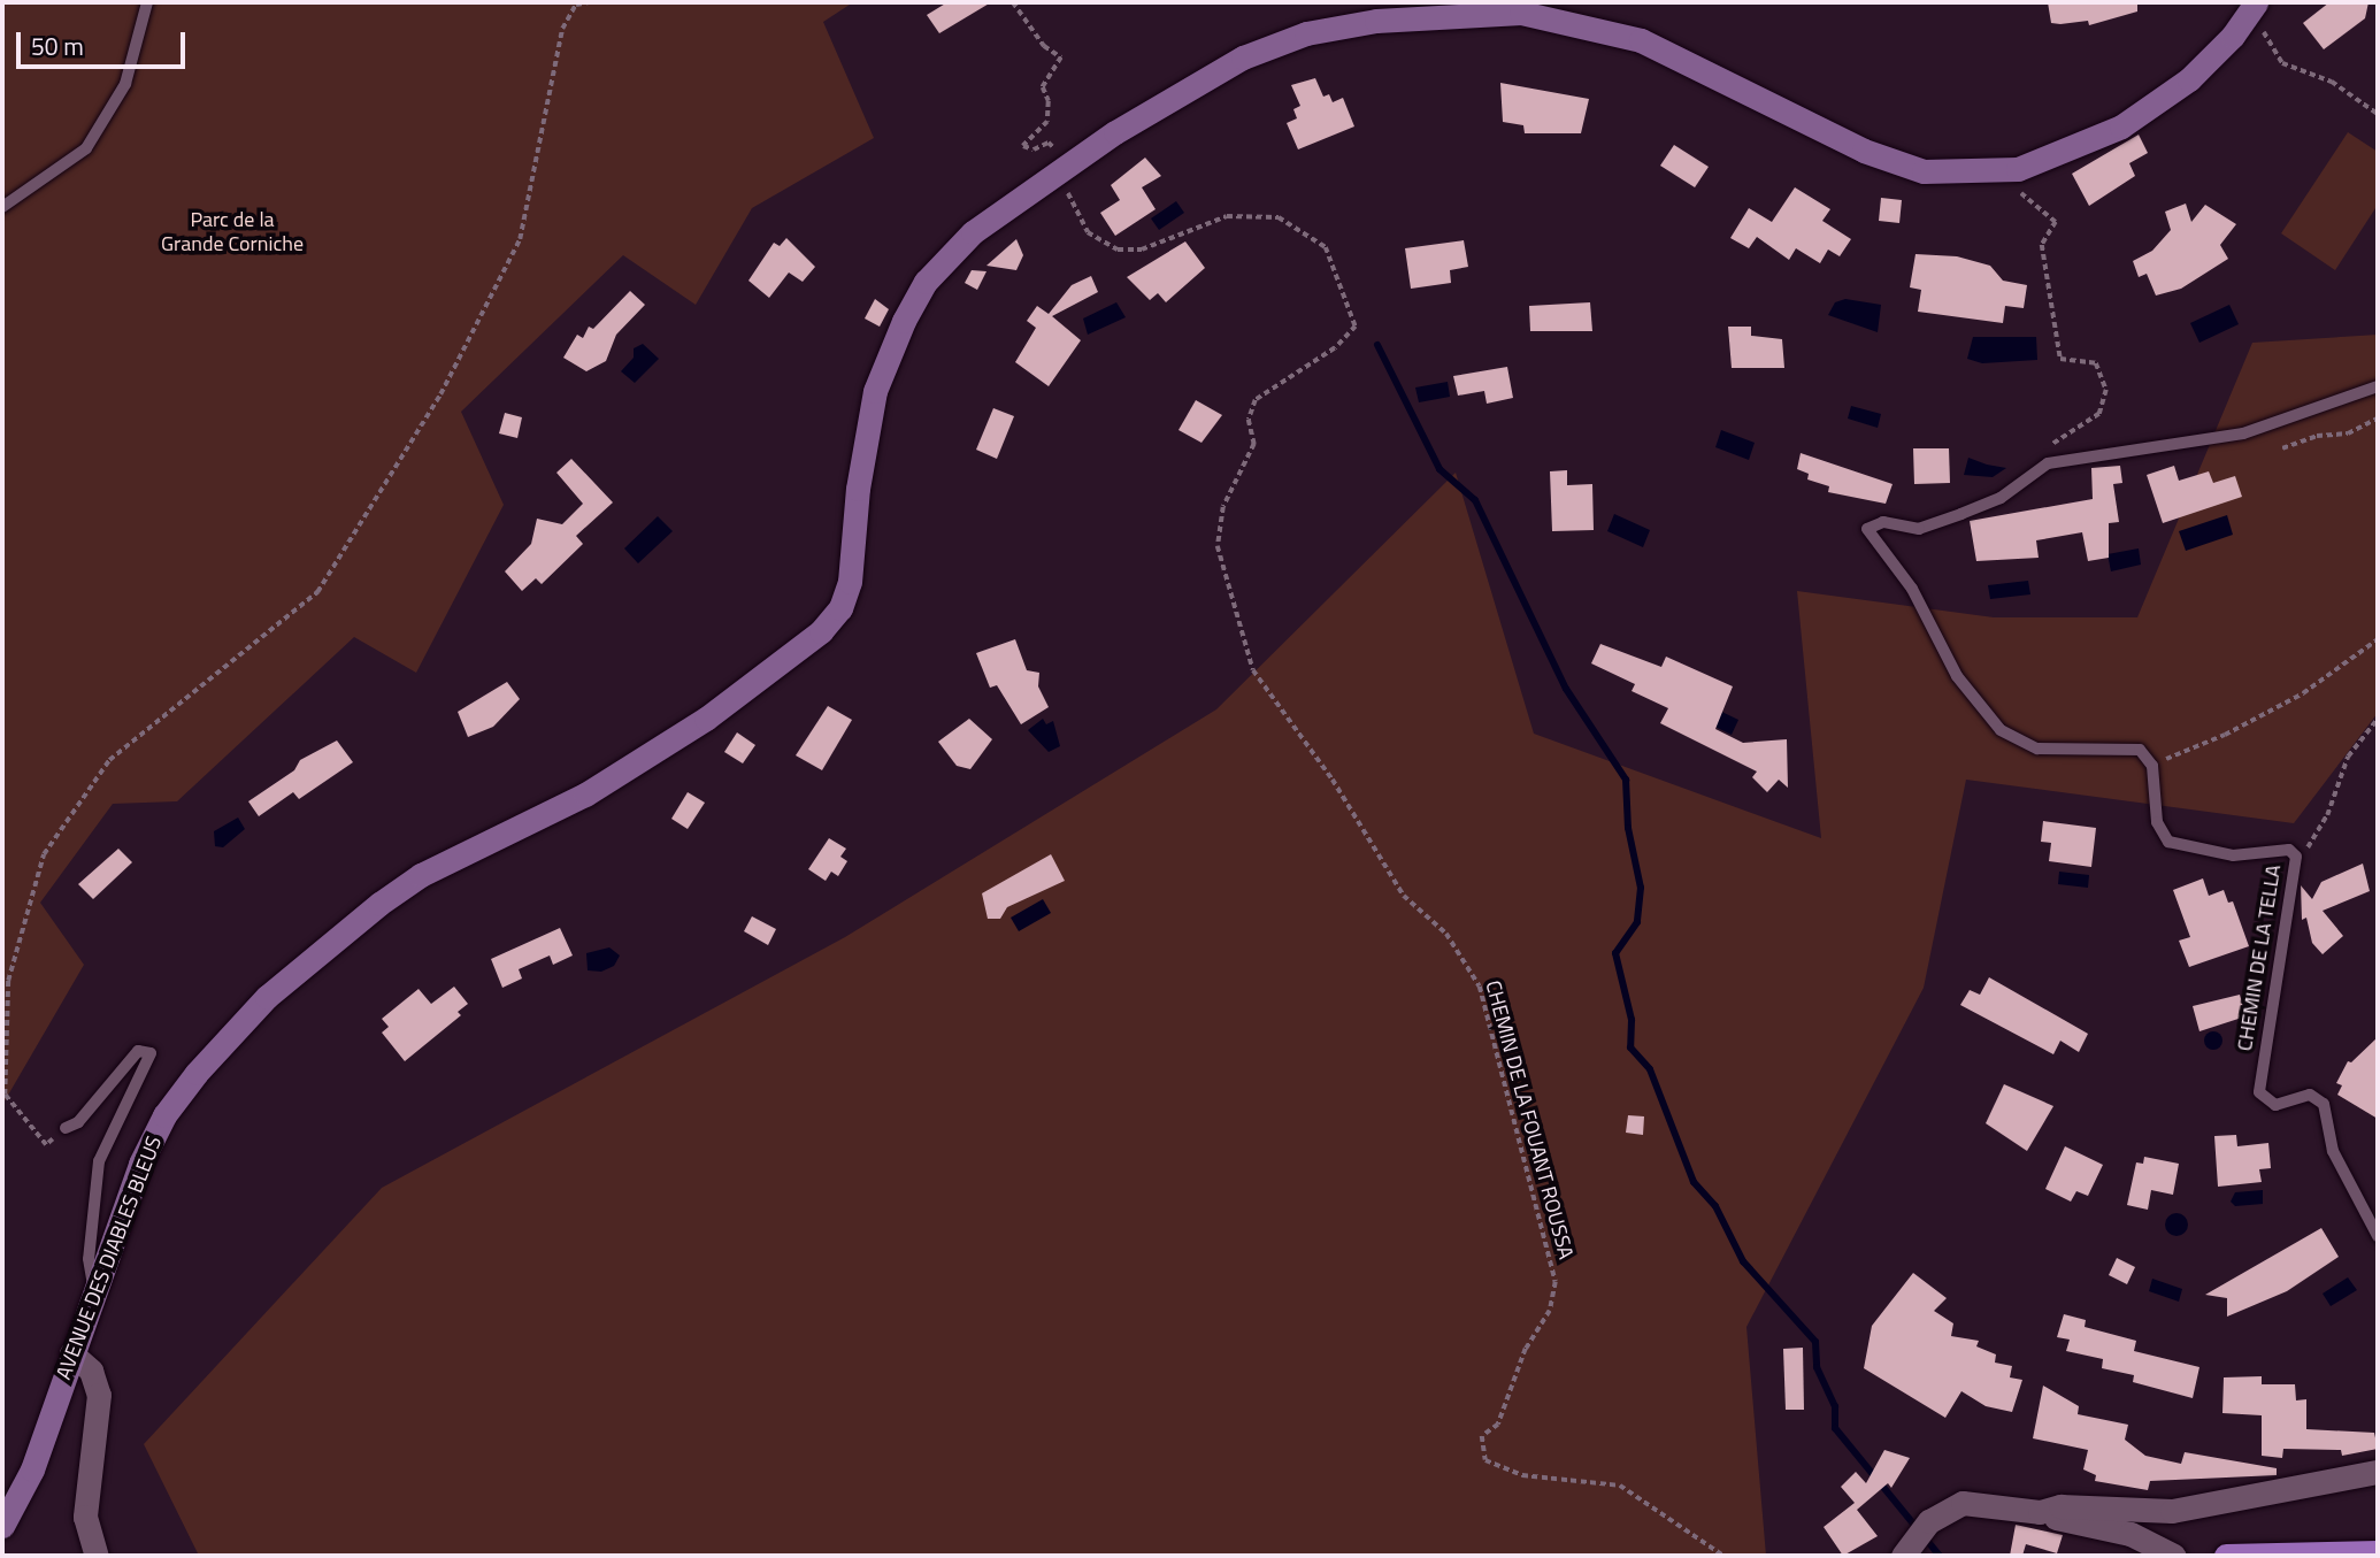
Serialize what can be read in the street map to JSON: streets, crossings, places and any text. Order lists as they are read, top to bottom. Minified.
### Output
{"streets":{"main road":["AVENUE DES DIABLES BLEUS"],"lane":["CHEMIN DE LA TELLA"],"path":["CHEMIN DE LA FOUANT ROUSSA"]},"crossings":[["CHEMIN DE LA FOUANT ROUSSA","AVENUE DES DIABLES BLEUS"]],"parks":["Parc de la Grande Corniche"],"scale_bar":"50 m"}
